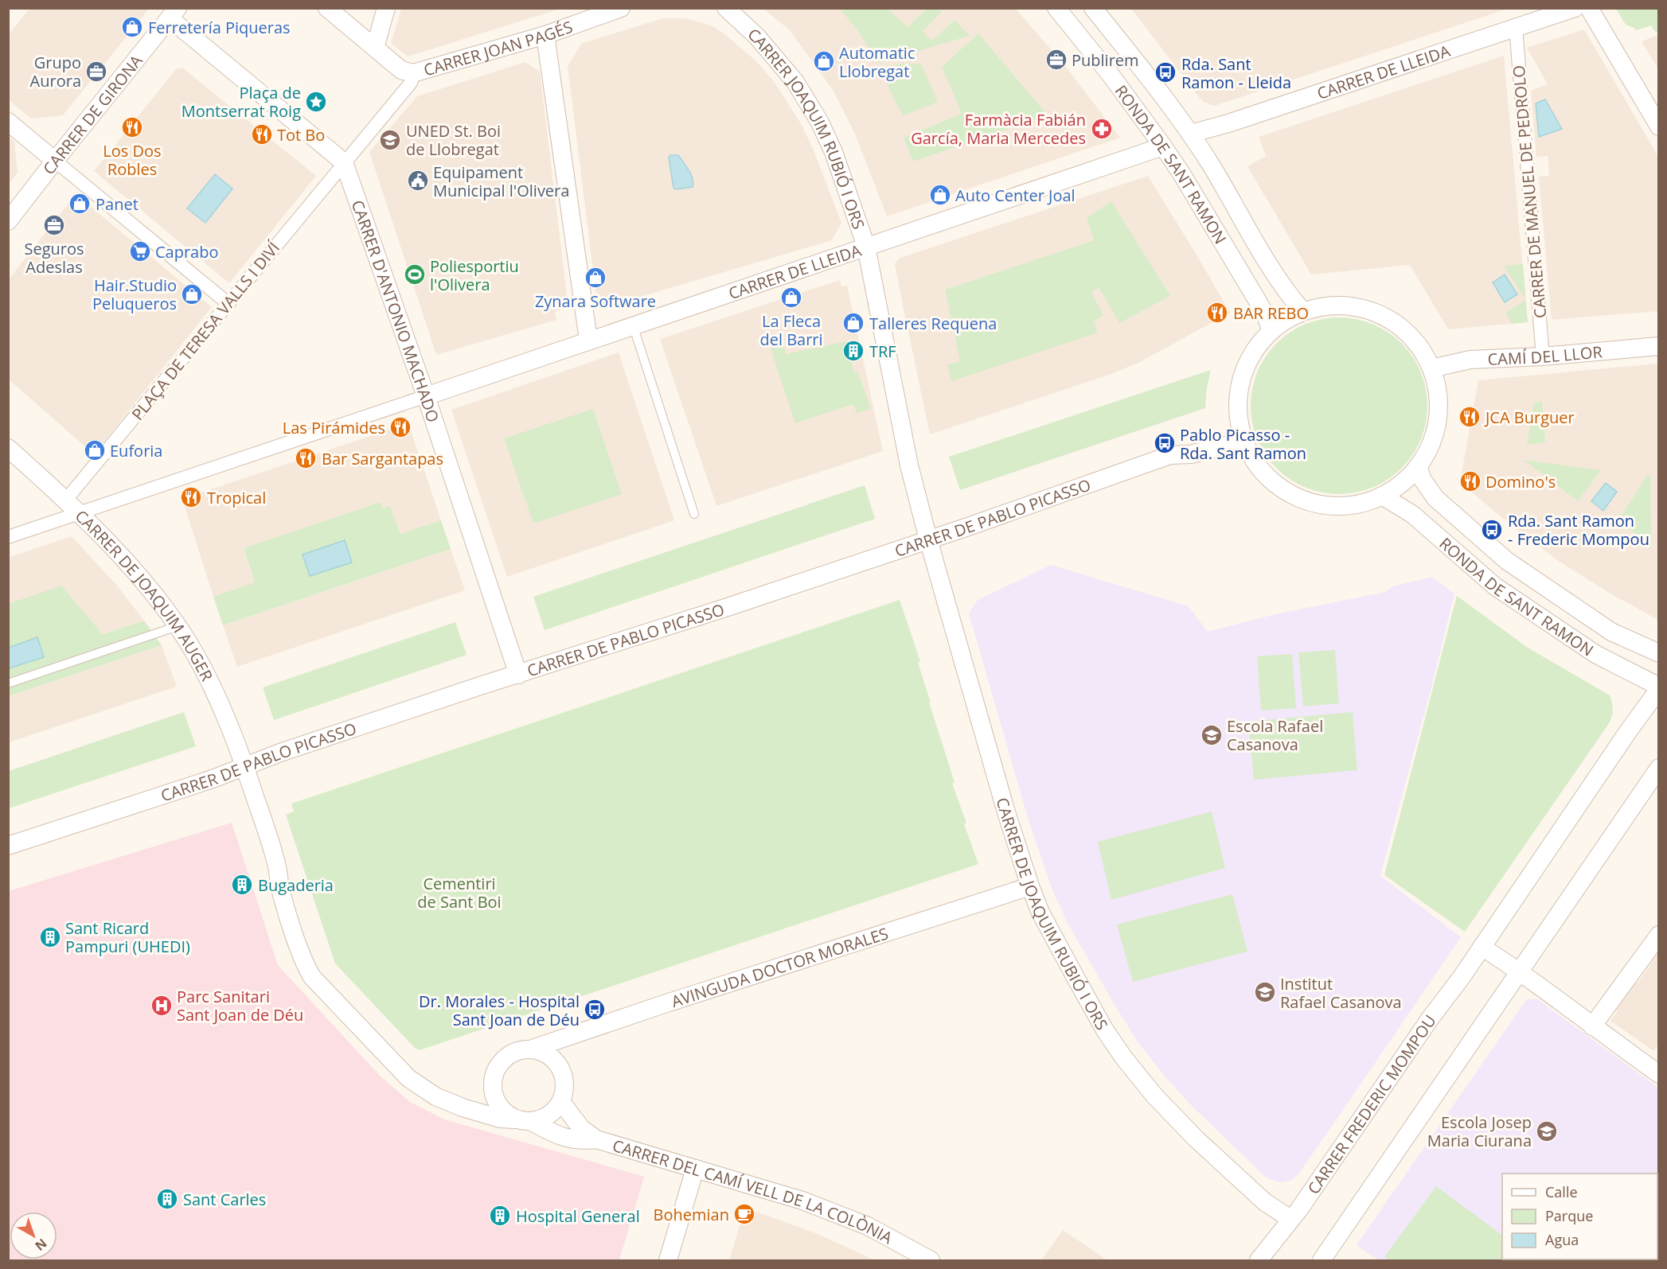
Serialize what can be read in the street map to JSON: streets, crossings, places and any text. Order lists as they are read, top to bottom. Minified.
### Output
{"streets":{"street":["CARRER JOAN PAGÉS","CARRER DE LLEIDA","CARRER DE GIRONA","CARRER JOAQUIM RUBIÓ I ORS","RONDA DE SANT RAMON","CARRER DE MANUEL DE PEDROLO","CARRER D'ANTONIO MACHADO","PLAÇA DE TERESA VALLS I DIVÍ","CAMÍ DEL LLOR","CARRER DE PABLO PICASSO","CARRER DE JOAQUIM AUGER","CARRER DE JOAQUIM RUBIÓ I ORS","AVINGUDA DOCTOR MORALES","CARRER FREDERIC MOMPOU","CARRER DEL CAMÍ VELL DE LA COLÒNIA"]},"crossings":[["CARRER DE LLEIDA","CARRER JOAQUIM RUBIÓ I ORS"],["CARRER DE LLEIDA","RONDA DE SANT RAMON"],["CARRER DE LLEIDA","CARRER DE MANUEL DE PEDROLO"],["CARRER DE LLEIDA","CARRER D'ANTONIO MACHADO"],["CARRER JOAQUIM RUBIÓ I ORS","CARRER DE PABLO PICASSO"],["CARRER JOAQUIM RUBIÓ I ORS","CARRER DE JOAQUIM RUBIÓ I ORS"],["RONDA DE SANT RAMON","CARRER FREDERIC MOMPOU"],["CARRER DE MANUEL DE PEDROLO","CAMÍ DEL LLOR"],["CARRER D'ANTONIO MACHADO","PLAÇA DE TERESA VALLS I DIVÍ"],["CARRER D'ANTONIO MACHADO","CARRER DE PABLO PICASSO"],["PLAÇA DE TERESA VALLS I DIVÍ","CARRER DE JOAQUIM AUGER"],["CARRER DE PABLO PICASSO","CARRER DE JOAQUIM AUGER"],["CARRER DE PABLO PICASSO","CARRER DE JOAQUIM RUBIÓ I ORS"],["CARRER DE JOAQUIM AUGER","CARRER DEL CAMÍ VELL DE LA COLÒNIA"],["CARRER DE JOAQUIM RUBIÓ I ORS","AVINGUDA DOCTOR MORALES"],["CARRER DE JOAQUIM RUBIÓ I ORS","CARRER FREDERIC MOMPOU"],["AVINGUDA DOCTOR MORALES","CARRER DEL CAMÍ VELL DE LA COLÒNIA"]],"parks":["Cementiri de Sant Boi"],"places":{"shop":["Ferretería Piqueras","Automatic Llobregat","Auto Center Joal","Panet","Zynara Software","Hair.Studio Peluqueros","La Fleca del Barri","Talleres Requena","Euforia"],"office":["Publirem","Grupo Aurora","Seguros Adeslas"],"bus stop":["Rda. Sant Ramon - Lleida","Pablo Picasso - Rda. Sant Ramon","Rda. Sant Ramon - Frederic Mompou","Dr. Morales - Hospital Sant Joan de Déu"],"place":["Plaça de Montserrat Roig"],"restaurant":["Los Dos Robles","Tot Bo","BAR REBO","JCA Burguer","Las Pirámides","Bar Sargantapas","Domino's","Tropical"],"pharmacy":["Farmàcia Fabián García, Maria Mercedes"],"school or university":["UNED St. Boi de Llobregat","Escola Rafael Casanova","Institut Rafael Casanova","Escola Josep Maria Ciurana"],"public building":["Equipament Municipal l'Olivera"],"supermarket":["Caprabo"],"sports":["Poliesportiu l'Olivera"],"building":["TRF","Bugaderia","Sant Ricard Pampuri (UHEDI)","Sant Carles","Hospital General"],"hospital":["Parc Sanitari Sant Joan de Déu"],"cafe":["Bohemian"]},"legend":["Calle","Parque","Agua"],"north":"bottom right"}
